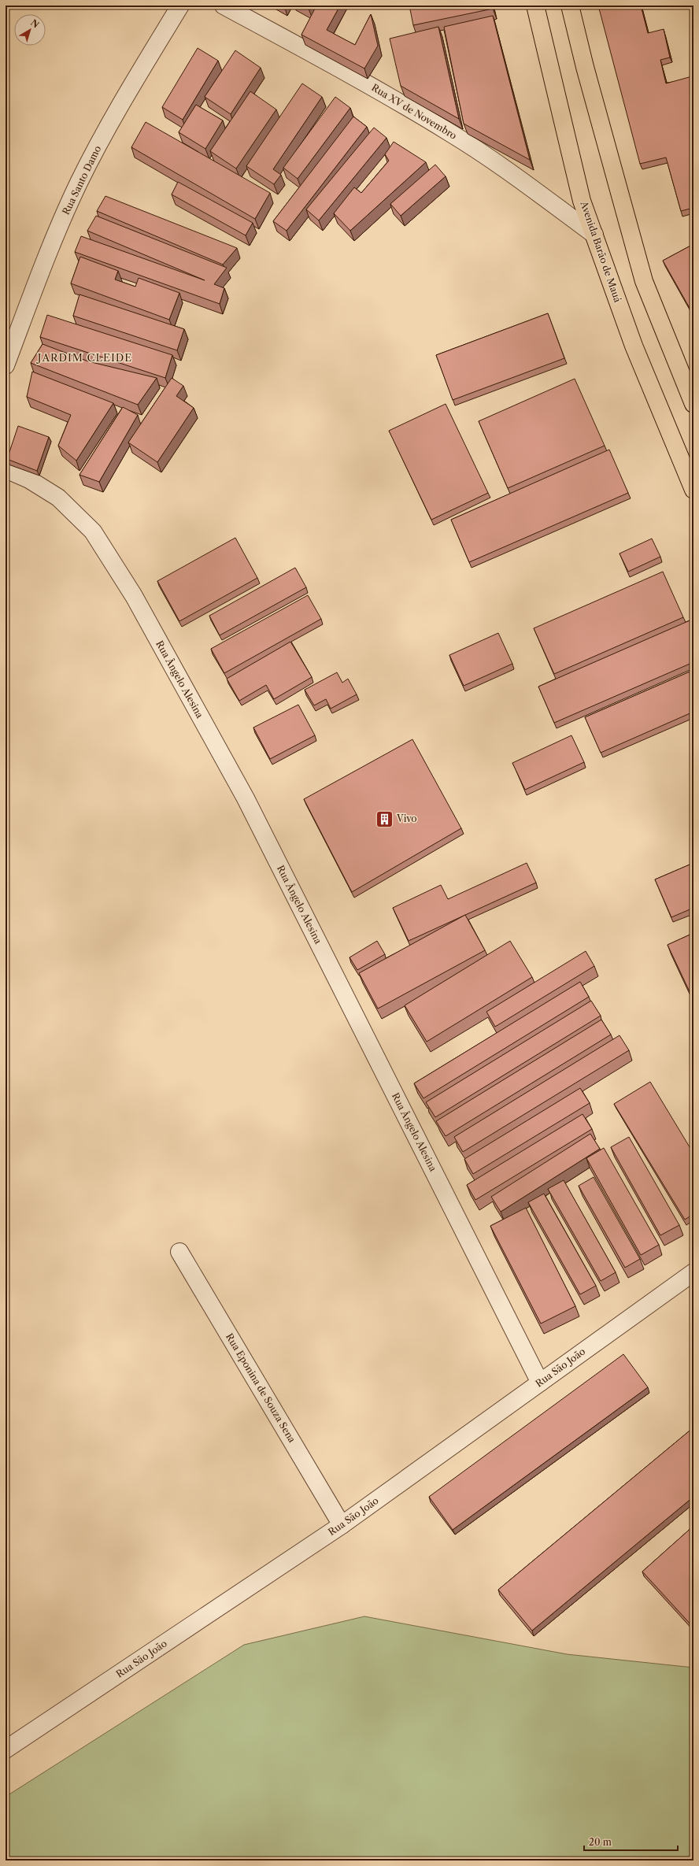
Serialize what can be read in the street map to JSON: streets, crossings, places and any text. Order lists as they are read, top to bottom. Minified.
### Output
{"streets":{"main road":["Avenida Barão de Mauá"],"street":["Rua XV de Novembro","Rua Santo Damo","Rua Ângelo Alesina","Rua São João","Rua Eponina de Souza Sena"]},"crossings":[["Rua XV de Novembro","Avenida Barão de Mauá"],["Rua Ângelo Alesina","Rua São João"],["Rua São João","Rua Eponina de Souza Sena"]],"districts":["JARDIM CLEIDE"],"places":{"building":["Vivo"]},"scale_bar":"20 m","north":"top right"}
